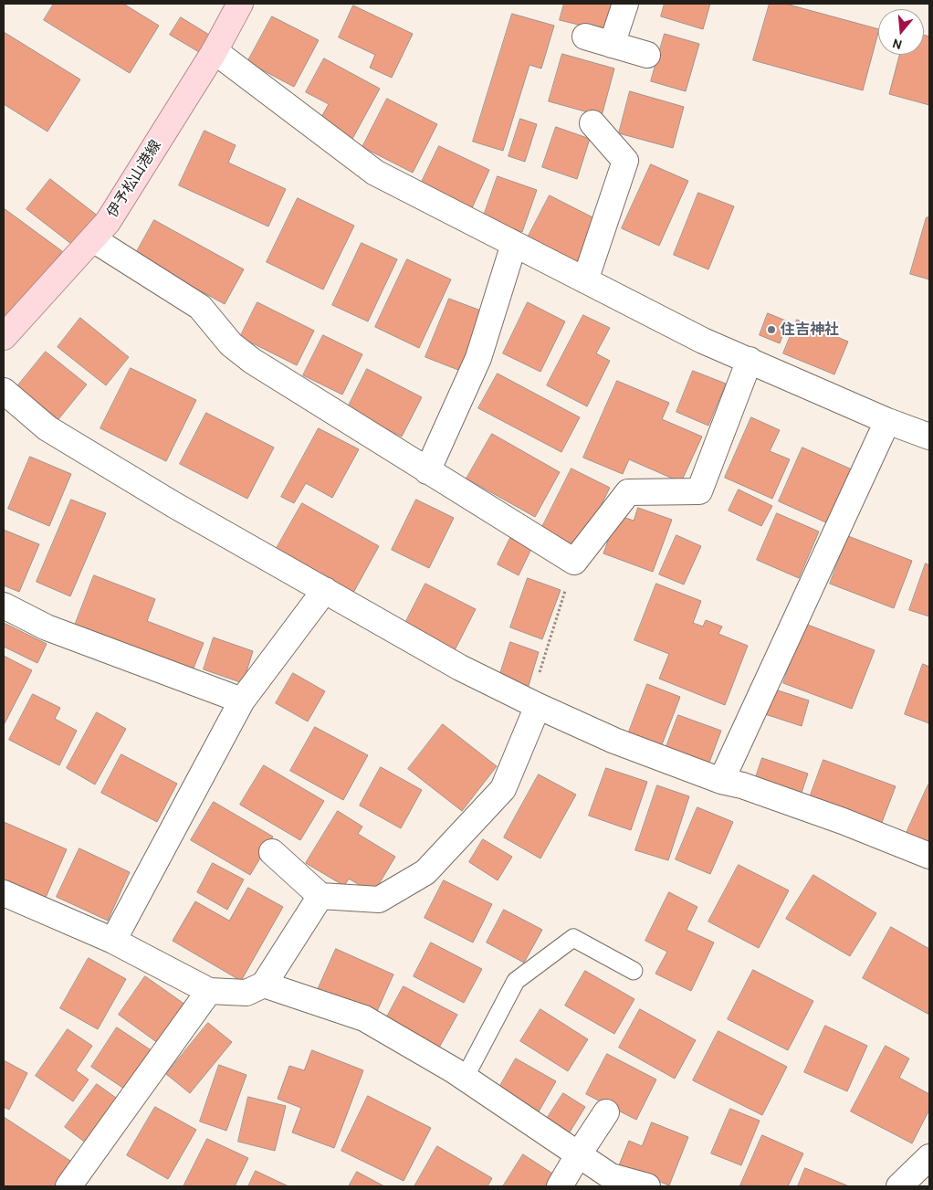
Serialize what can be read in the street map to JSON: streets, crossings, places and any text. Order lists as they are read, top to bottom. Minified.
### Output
{"streets":{"main road":["伊予松山港線"]},"places":["住吉神社"],"north":"bottom"}
